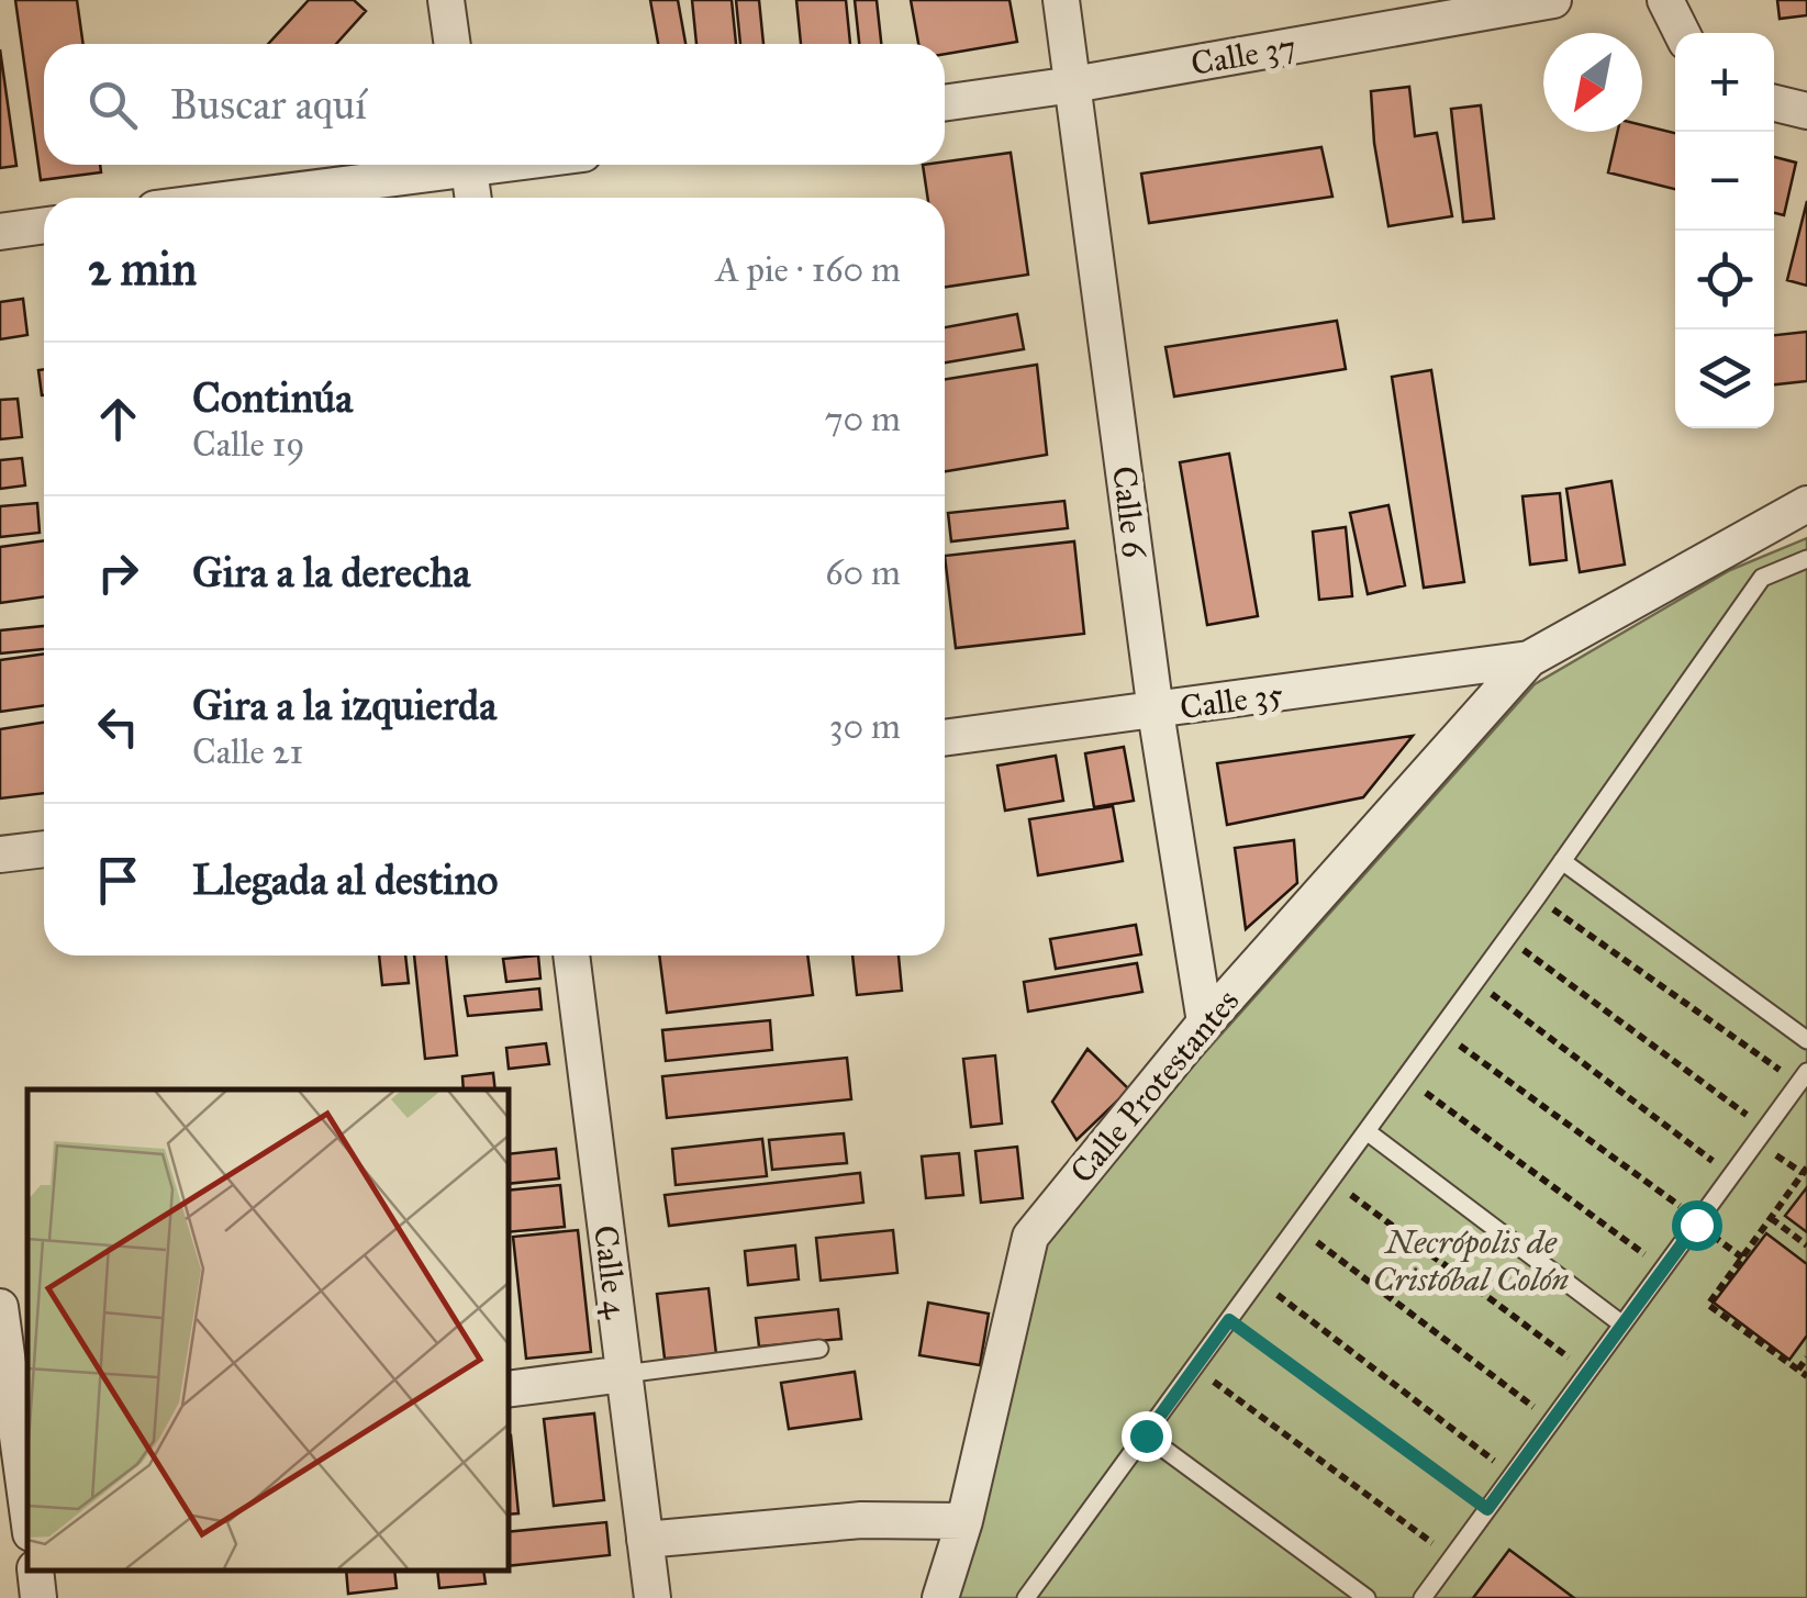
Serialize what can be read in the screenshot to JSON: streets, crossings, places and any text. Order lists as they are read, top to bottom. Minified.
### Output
{"streets":{"street":["Calle 37","Calle 6","Calle 35","Calle Protestantes","Calle 4"]},"crossings":[["Calle 37","Calle 6"],["Calle 6","Calle 35"],["Calle 6","Calle Protestantes"],["Calle 35","Calle Protestantes"]],"parks":["Necrópolis de Cristóbal Colón"],"north":"bottom left","page":{"map_buttons":["+","−"],"search":"Buscar aquí","heading":["2 min","A pie · 160 m"],"list":[["Continúa","Calle 19","70 m"],["Gira a la derecha","60 m"],["Gira a la izquierda","Calle 21","30 m"],"Llegada al destino"]}}
